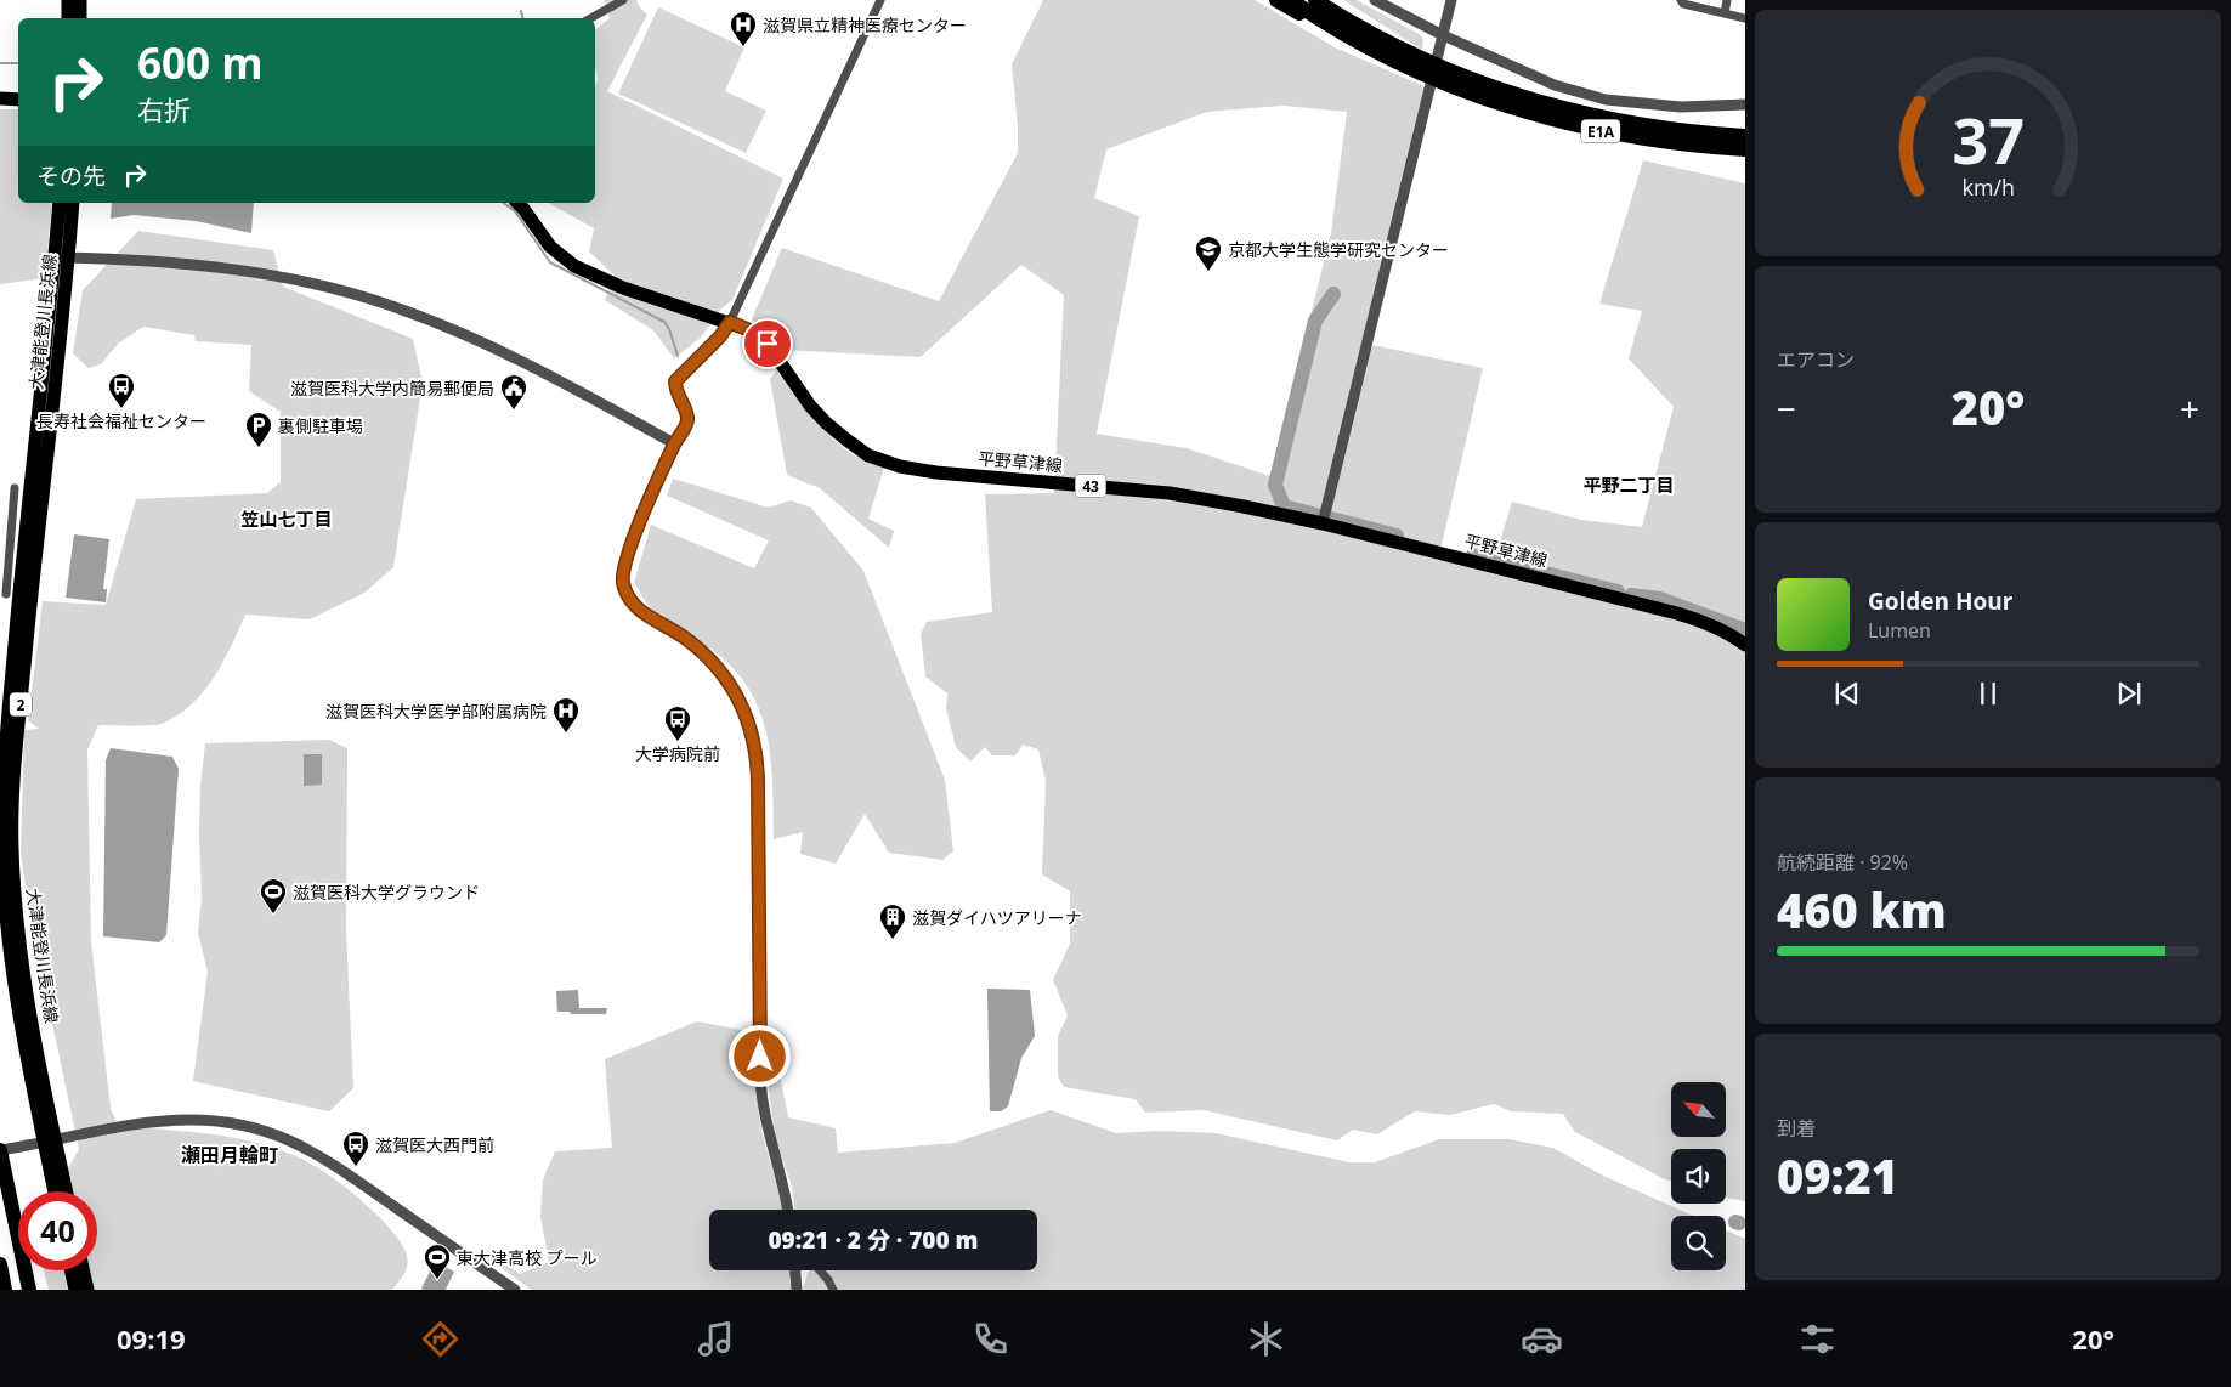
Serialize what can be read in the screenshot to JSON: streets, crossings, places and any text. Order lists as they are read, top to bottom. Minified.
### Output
{"streets":{"highway":["E1A"],"main road":["大津能登川長浜線","平野草津線","43","2"]},"districts":["平野二丁目","笠山七丁目","瀬田月輪町"],"places":{"hospital":["滋賀県立精神医療センター","滋賀医科大学医学部附属病院"],"school or university":["京都大学生態学研究センター"],"bus stop":["長寿社会福祉センター","大学病院前","滋賀医大西門前"],"public building":["滋賀医科大学内簡易郵便局"],"parking":["裏側駐車場"],"sports":["滋賀医科大学グラウンド","東大津高校 プール"],"building":["滋賀ダイハツアリーナ"]},"north":"top left","page":{"turn":["600 m","右折"],"then":"その先","tile":["エアコン",["航続距離 · 92%","460 km"],["到着","09:21"]],"heat":["−","20°","+"],"song":["Golden Hour","Lumen"],"limit":"40","trip":"09:21 · 2 分 · 700 m","tabs":["09:19","20°"],"gauge":["37","km/h"]}}
